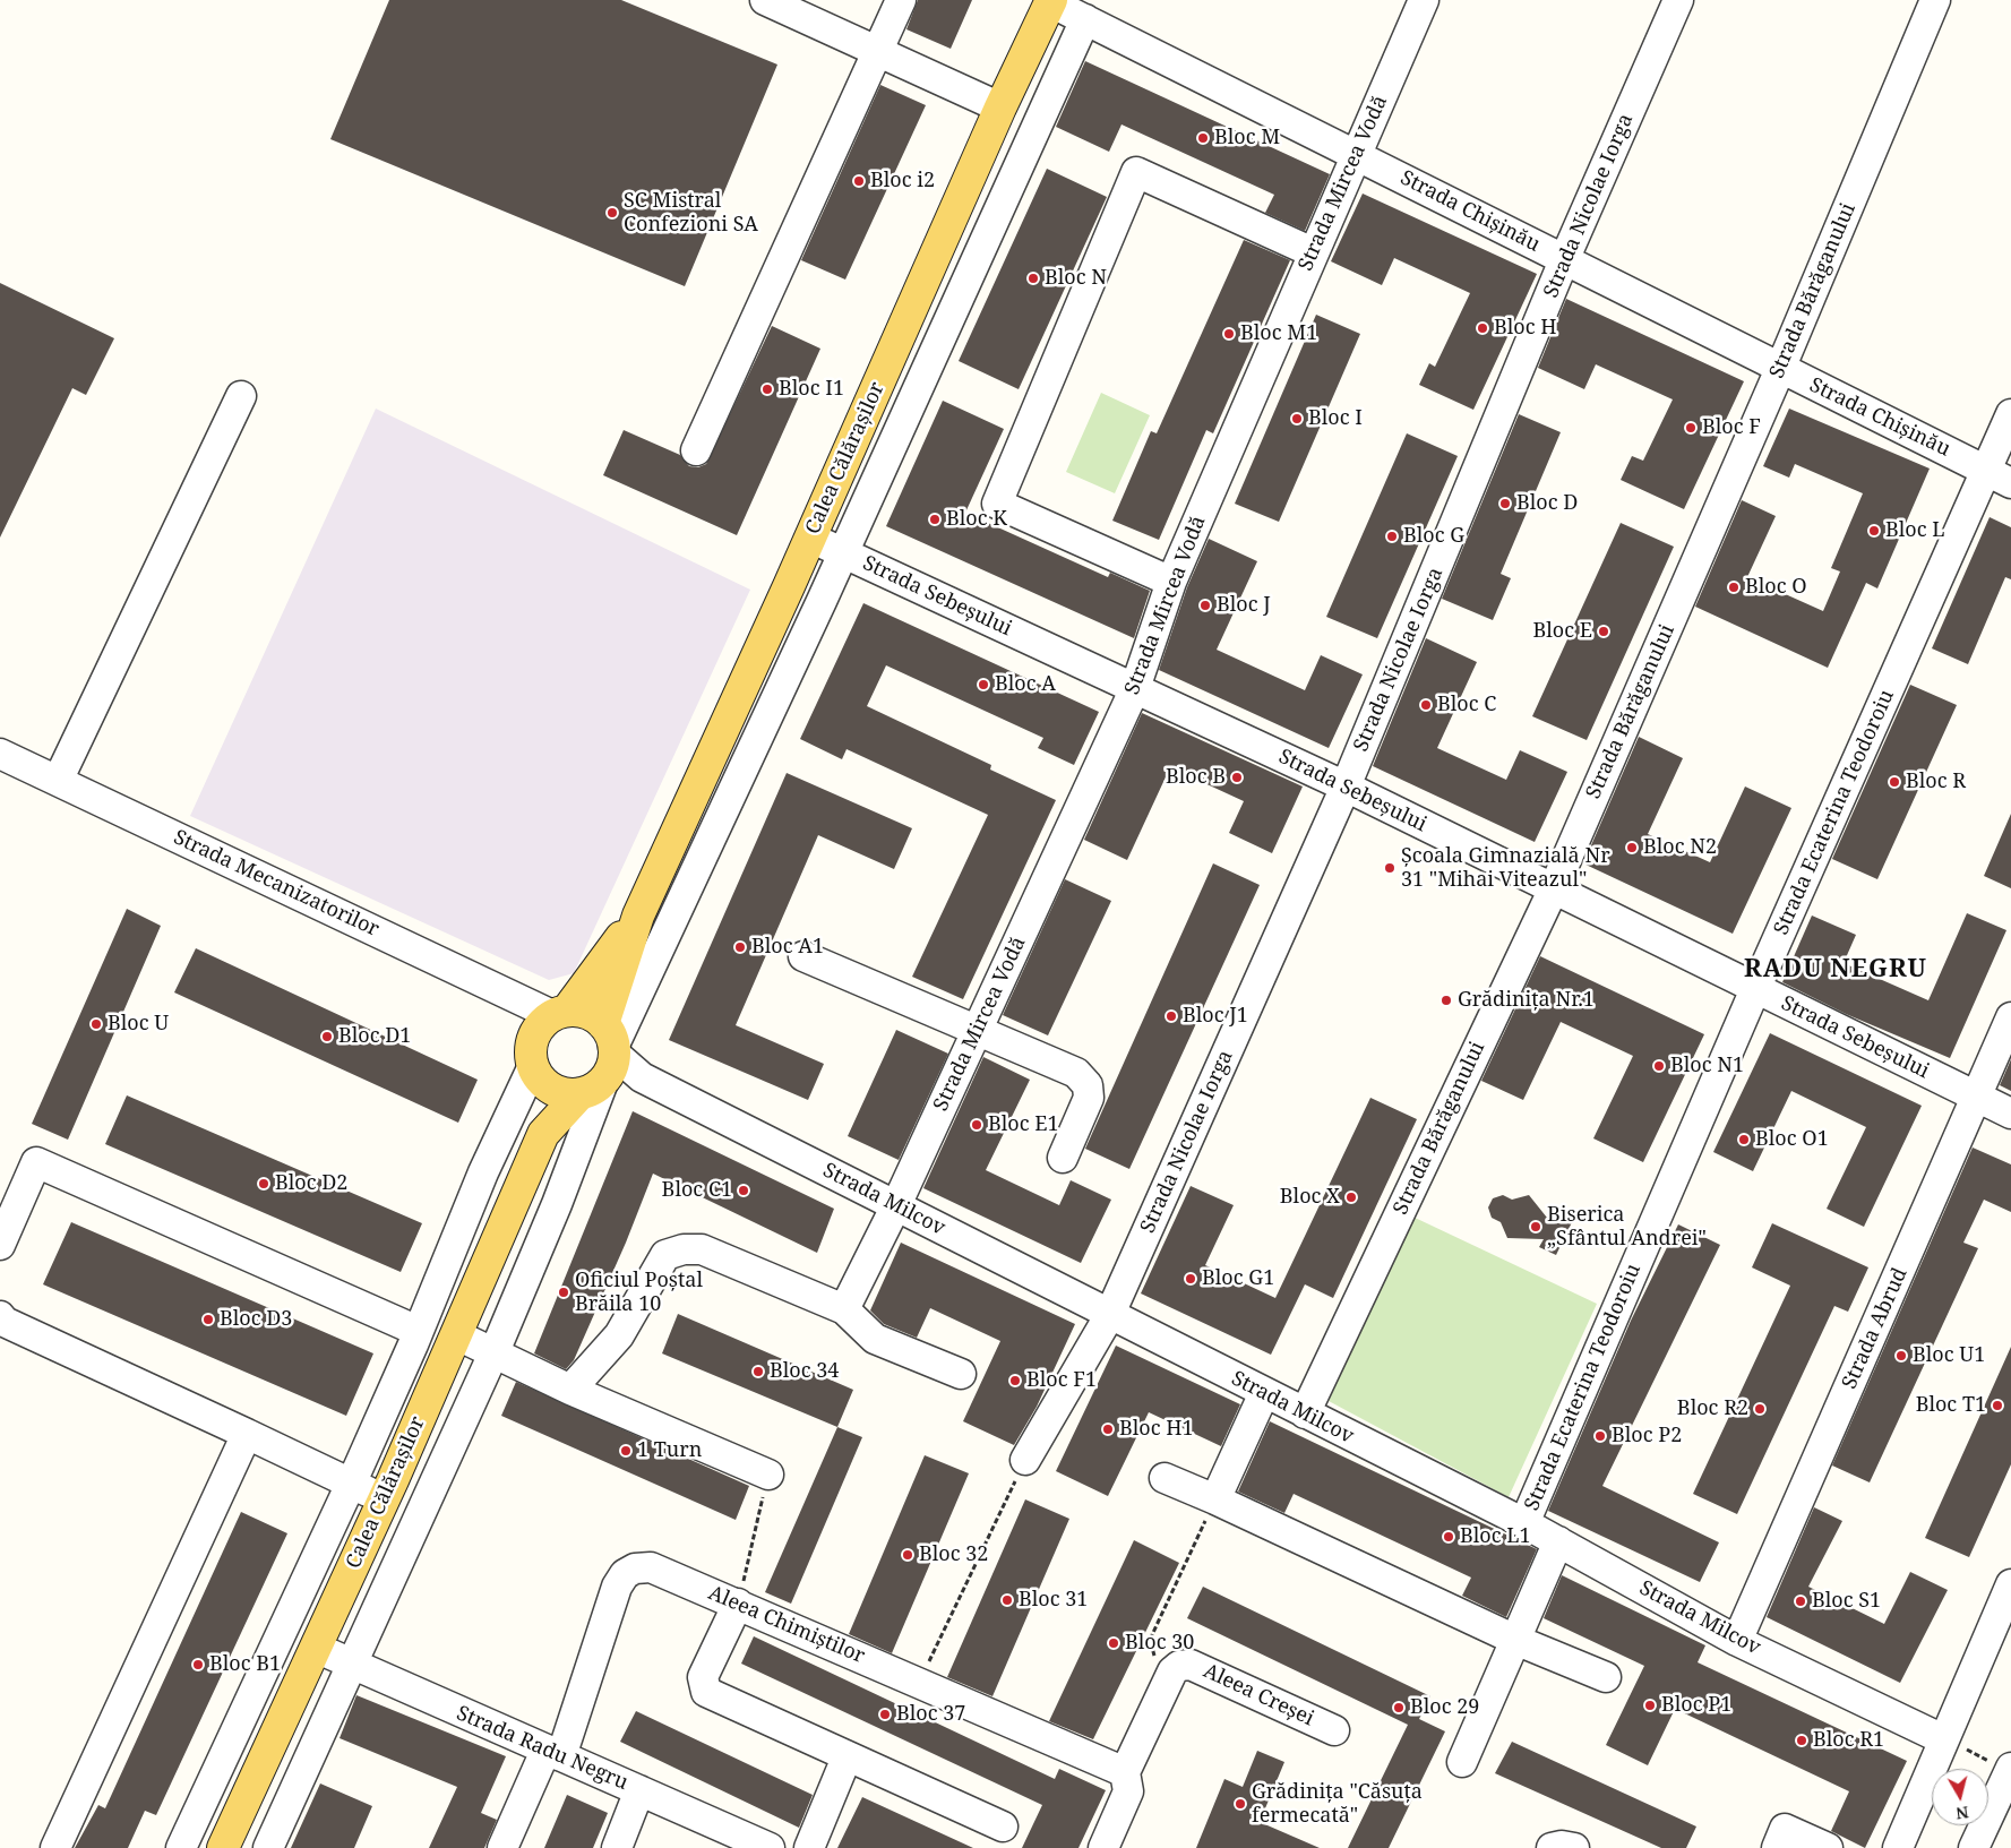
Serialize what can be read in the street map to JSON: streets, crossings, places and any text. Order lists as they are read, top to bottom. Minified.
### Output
{"streets":{"main road":["Calea Călărașilor"],"street":["Strada Mircea Vodă","Strada Nicolae Iorga","Strada Chișinău","Strada Bărăganului","Strada Sebeșului","Strada Ecaterina Teodoroiu","Strada Mecanizatorilor","Strada Milcov","Strada Abrud","Aleea Chimiștilor","Aleea Creșei","Strada Radu Negru"]},"crossings":[["Strada Mircea Vodă","Strada Chișinău"],["Strada Mircea Vodă","Strada Sebeșului"],["Strada Mircea Vodă","Strada Milcov"],["Strada Nicolae Iorga","Strada Chișinău"],["Strada Nicolae Iorga","Strada Sebeșului"],["Strada Nicolae Iorga","Strada Milcov"],["Strada Chișinău","Strada Bărăganului"],["Strada Chișinău","Calea Călărașilor"],["Strada Chișinău","Strada Ecaterina Teodoroiu"],["Strada Bărăganului","Strada Sebeșului"],["Strada Bărăganului","Strada Milcov"],["Calea Călărașilor","Strada Sebeșului"],["Calea Călărașilor","Strada Mecanizatorilor"],["Calea Călărașilor","Strada Milcov"],["Calea Călărașilor","Strada Radu Negru"],["Strada Sebeșului","Strada Ecaterina Teodoroiu"],["Strada Sebeșului","Strada Abrud"],["Strada Ecaterina Teodoroiu","Strada Milcov"],["Strada Mecanizatorilor","Strada Milcov"],["Strada Milcov","Strada Abrud"],["Aleea Chimiștilor","Aleea Creșei"],["Aleea Chimiștilor","Strada Radu Negru"]],"districts":["RADU NEGRU"],"places":["Bloc M","Bloc i2","SC Mistral Confezioni SA","Bloc N","Bloc H","Bloc M1","Bloc I1","Bloc I","Bloc F","Bloc D","Bloc K","Bloc L","Bloc G","Bloc O","Bloc J","Bloc E","Bloc A","Bloc C","Bloc B","Bloc R","Bloc N2","Școala Gimnazială Nr 31 \"Mihai Viteazul\"","Bloc A1","Grădinița Nr.1","Bloc J1","Bloc U","Bloc D1","Bloc N1","Bloc E1","Bloc O1","Bloc D2","Bloc C1","Bloc X","Biserica „Sfântul Andrei\"","Bloc G1","Oficiul Poștal Brăila 10","Bloc D3","Bloc U1","Bloc 34","Bloc F1","Bloc T1","Bloc R2","Bloc H1","Bloc P2","1 Turn","Bloc L1","Bloc 32","Bloc 31","Bloc S1","Bloc 30","Bloc B1","Bloc P1","Bloc 29","Bloc 37","Bloc R1","Grădinița \"Căsuța fermecată\""],"north":"bottom"}
